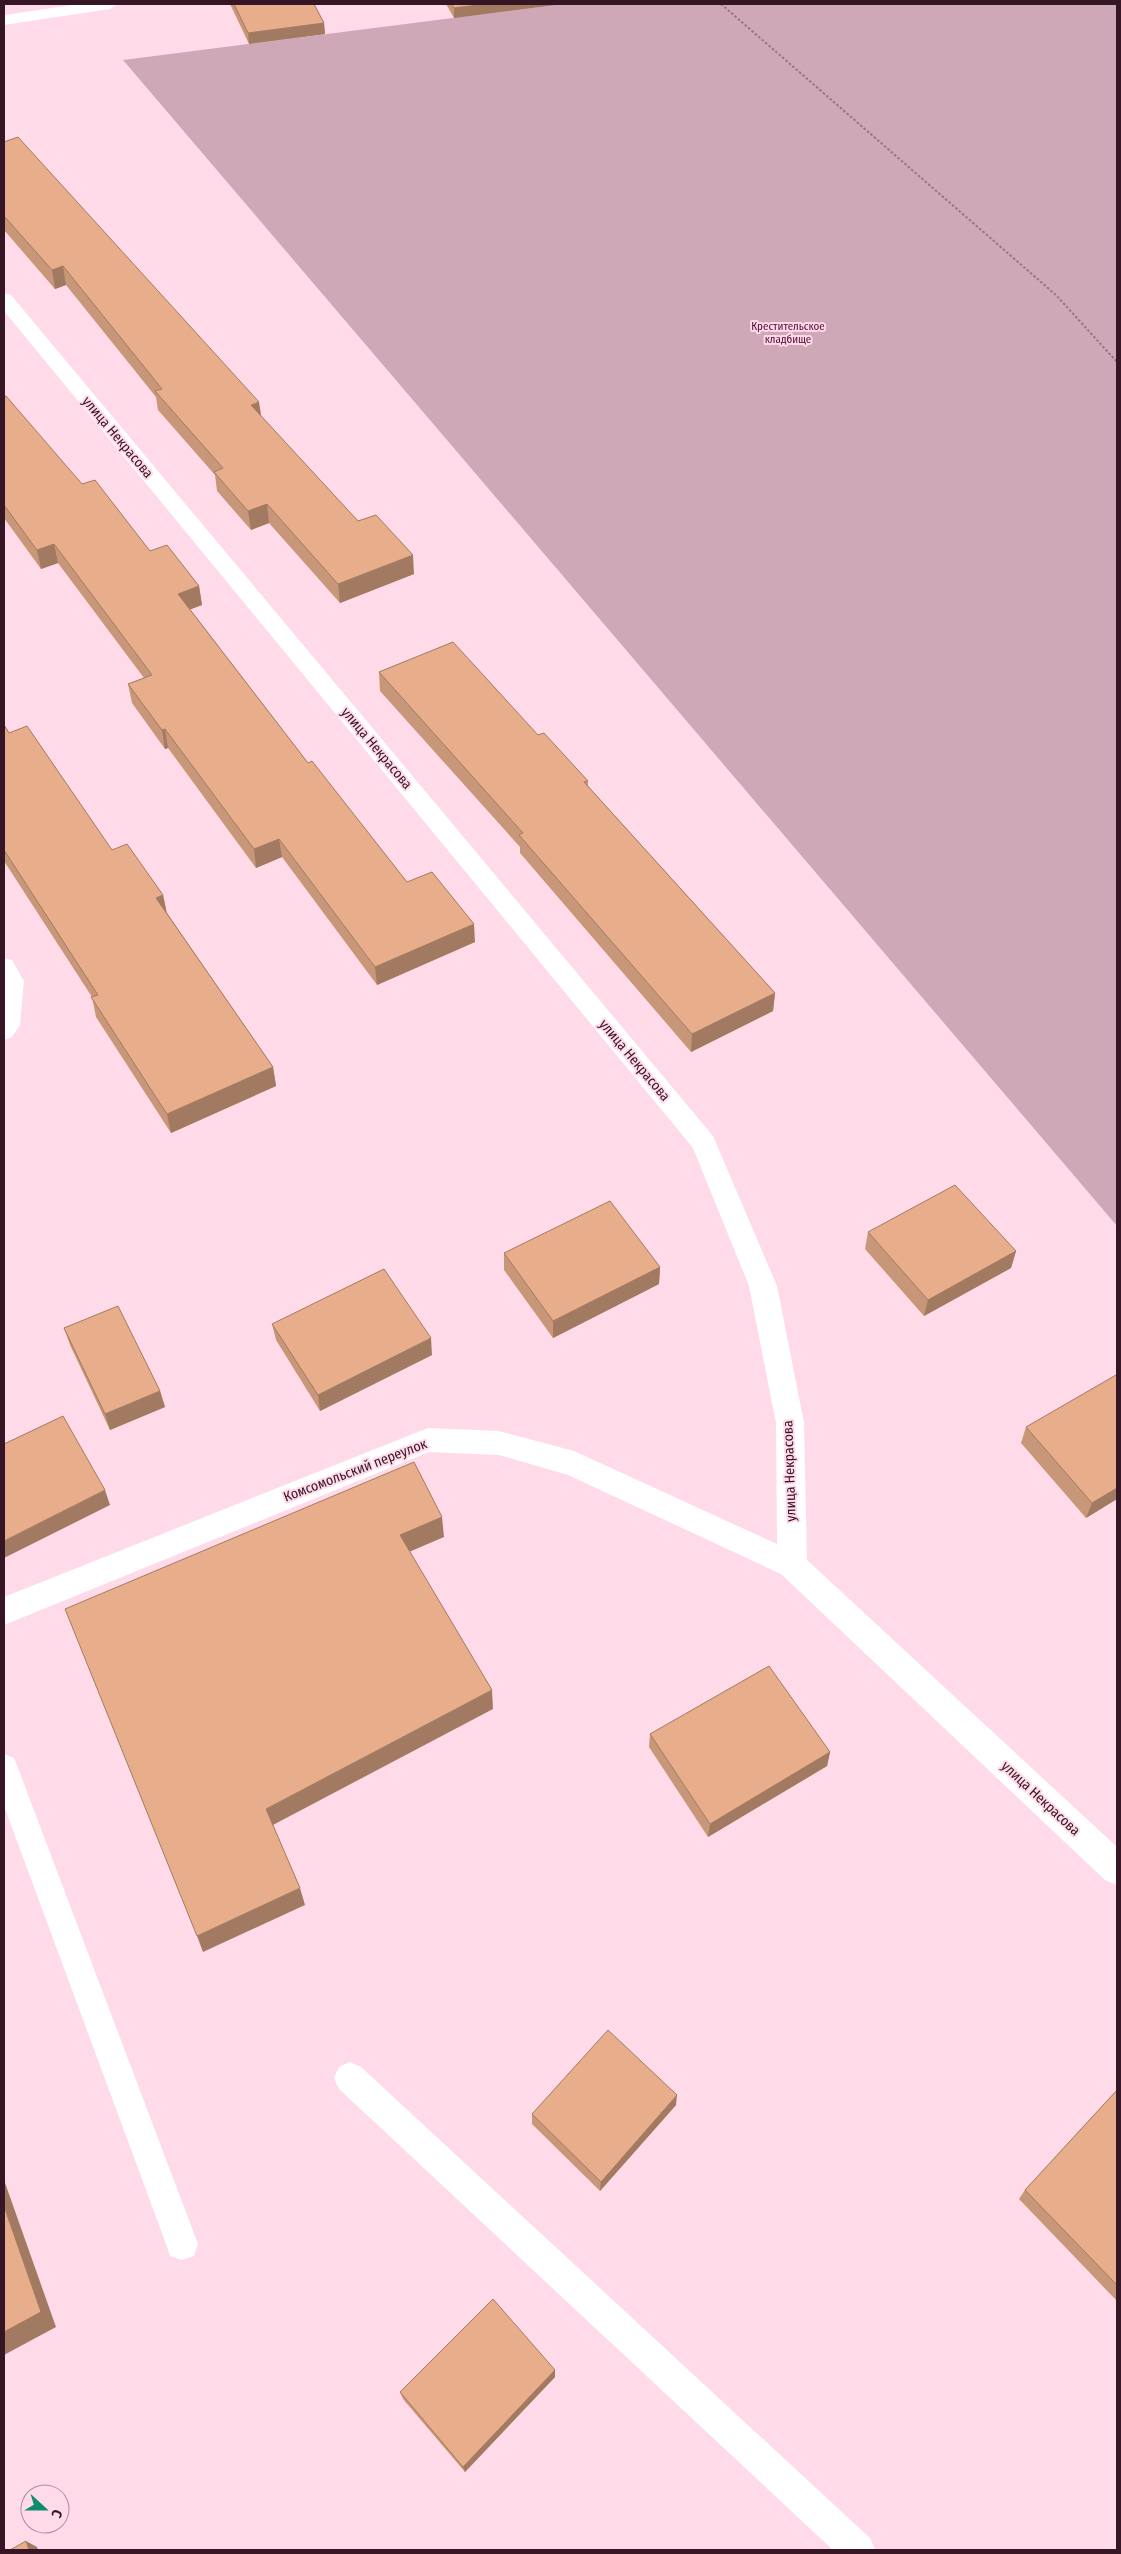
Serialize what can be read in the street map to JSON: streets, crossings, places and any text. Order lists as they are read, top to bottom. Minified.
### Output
{"streets":{"street":["улица Некрасова","Комсомольский переулок"]},"crossings":[["улица Некрасова","Комсомольский переулок"]],"parks":["Крестительское кладбище"],"north":"right"}
